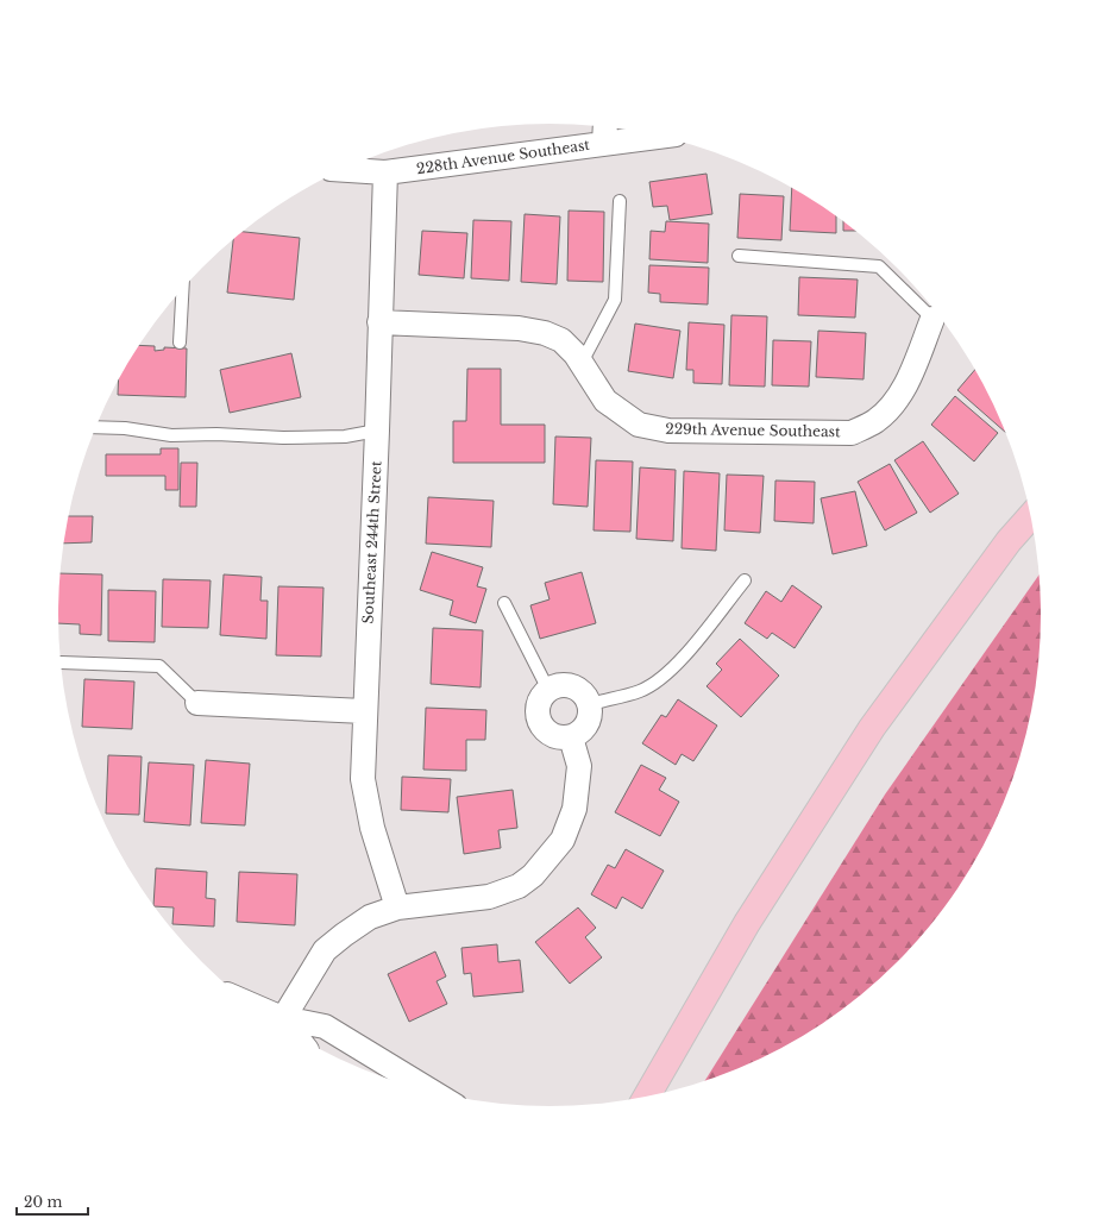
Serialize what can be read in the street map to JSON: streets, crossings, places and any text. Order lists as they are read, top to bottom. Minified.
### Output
{"streets":{"street":["228th Avenue Southeast","229th Avenue Southeast","Southeast 244th Street"]},"crossings":[["228th Avenue Southeast","Southeast 244th Street"],["229th Avenue Southeast","Southeast 244th Street"]],"scale_bar":"20 m"}
